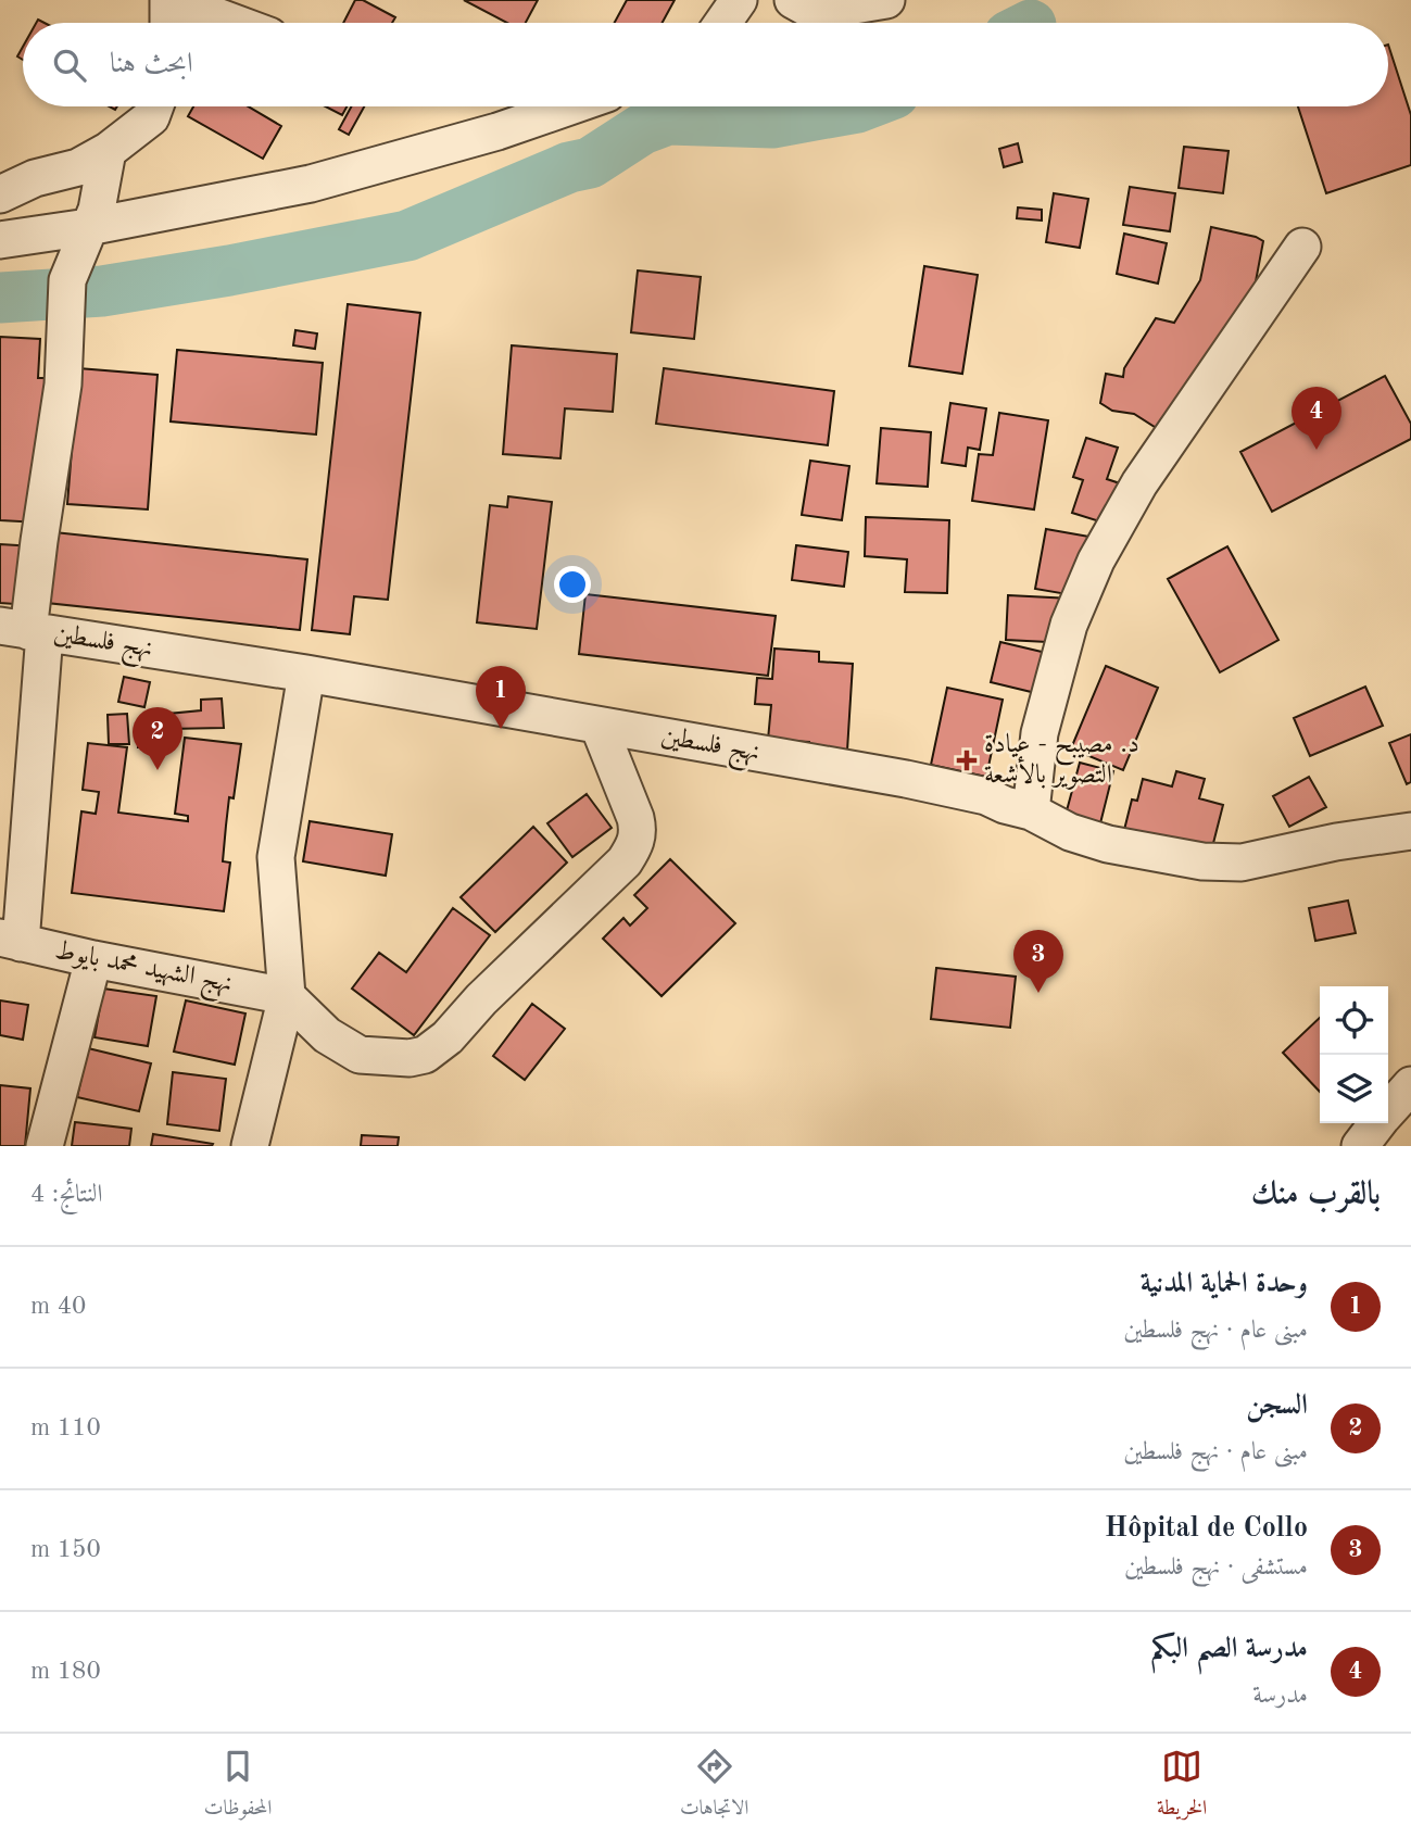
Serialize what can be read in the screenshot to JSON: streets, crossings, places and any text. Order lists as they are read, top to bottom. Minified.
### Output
{"streets":{"street":["نهج فلسطين","نهج الشهيد محمد بايوط"]},"places":{"health":["د. مصيبح - عيادة التصوير بالأشعة"]},"page":{"search":"ابحث هنا","pins":["4","1","2","3"],"heading":["بالقرب منك","النتائج: 4"],"list":[{"mark":"1","name":"وحدة الحماية المدنية","note":"مبنى عام · نهج فلسطين","value":"40 m"},{"mark":"2","name":"السجن","note":"مبنى عام · نهج فلسطين","value":"110 m"},{"mark":"3","name":"Hôpital de Collo","note":"مستشفى · نهج فلسطين","value":"150 m"},{"mark":"4","name":"مدرسة الصم البكم","note":"مدرسة","value":"180 m"}],"nav":["الخريطة","الاتجاهات","المحفوظات"]}}
